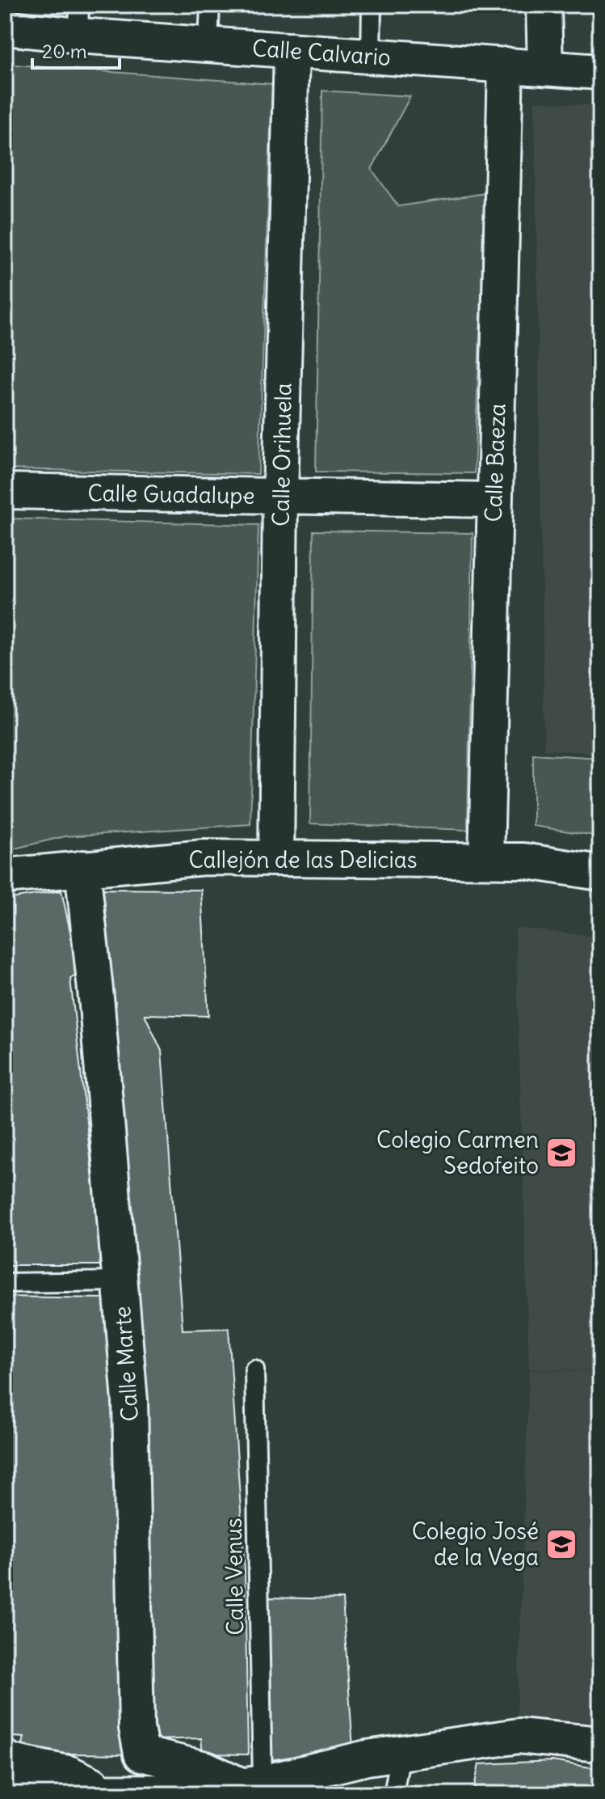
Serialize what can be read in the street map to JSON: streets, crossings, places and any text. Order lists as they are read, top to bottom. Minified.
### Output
{"streets":{"street":["Calle Calvario","Calle Orihuela","Calle Baeza","Calle Guadalupe","Callejón de las Delicias","Calle Marte"],"lane":["Calle Venus"]},"crossings":[["Calle Calvario","Calle Orihuela"],["Calle Calvario","Calle Baeza"],["Calle Orihuela","Calle Guadalupe"],["Calle Orihuela","Callejón de las Delicias"],["Calle Baeza","Calle Guadalupe"],["Calle Baeza","Callejón de las Delicias"],["Callejón de las Delicias","Calle Marte"],["Calle Marte","Calle Venus"]],"places":{"school or university":["Colegio Carmen Sedofeito","Colegio José de la Vega"]},"scale_bar":"20 m"}
